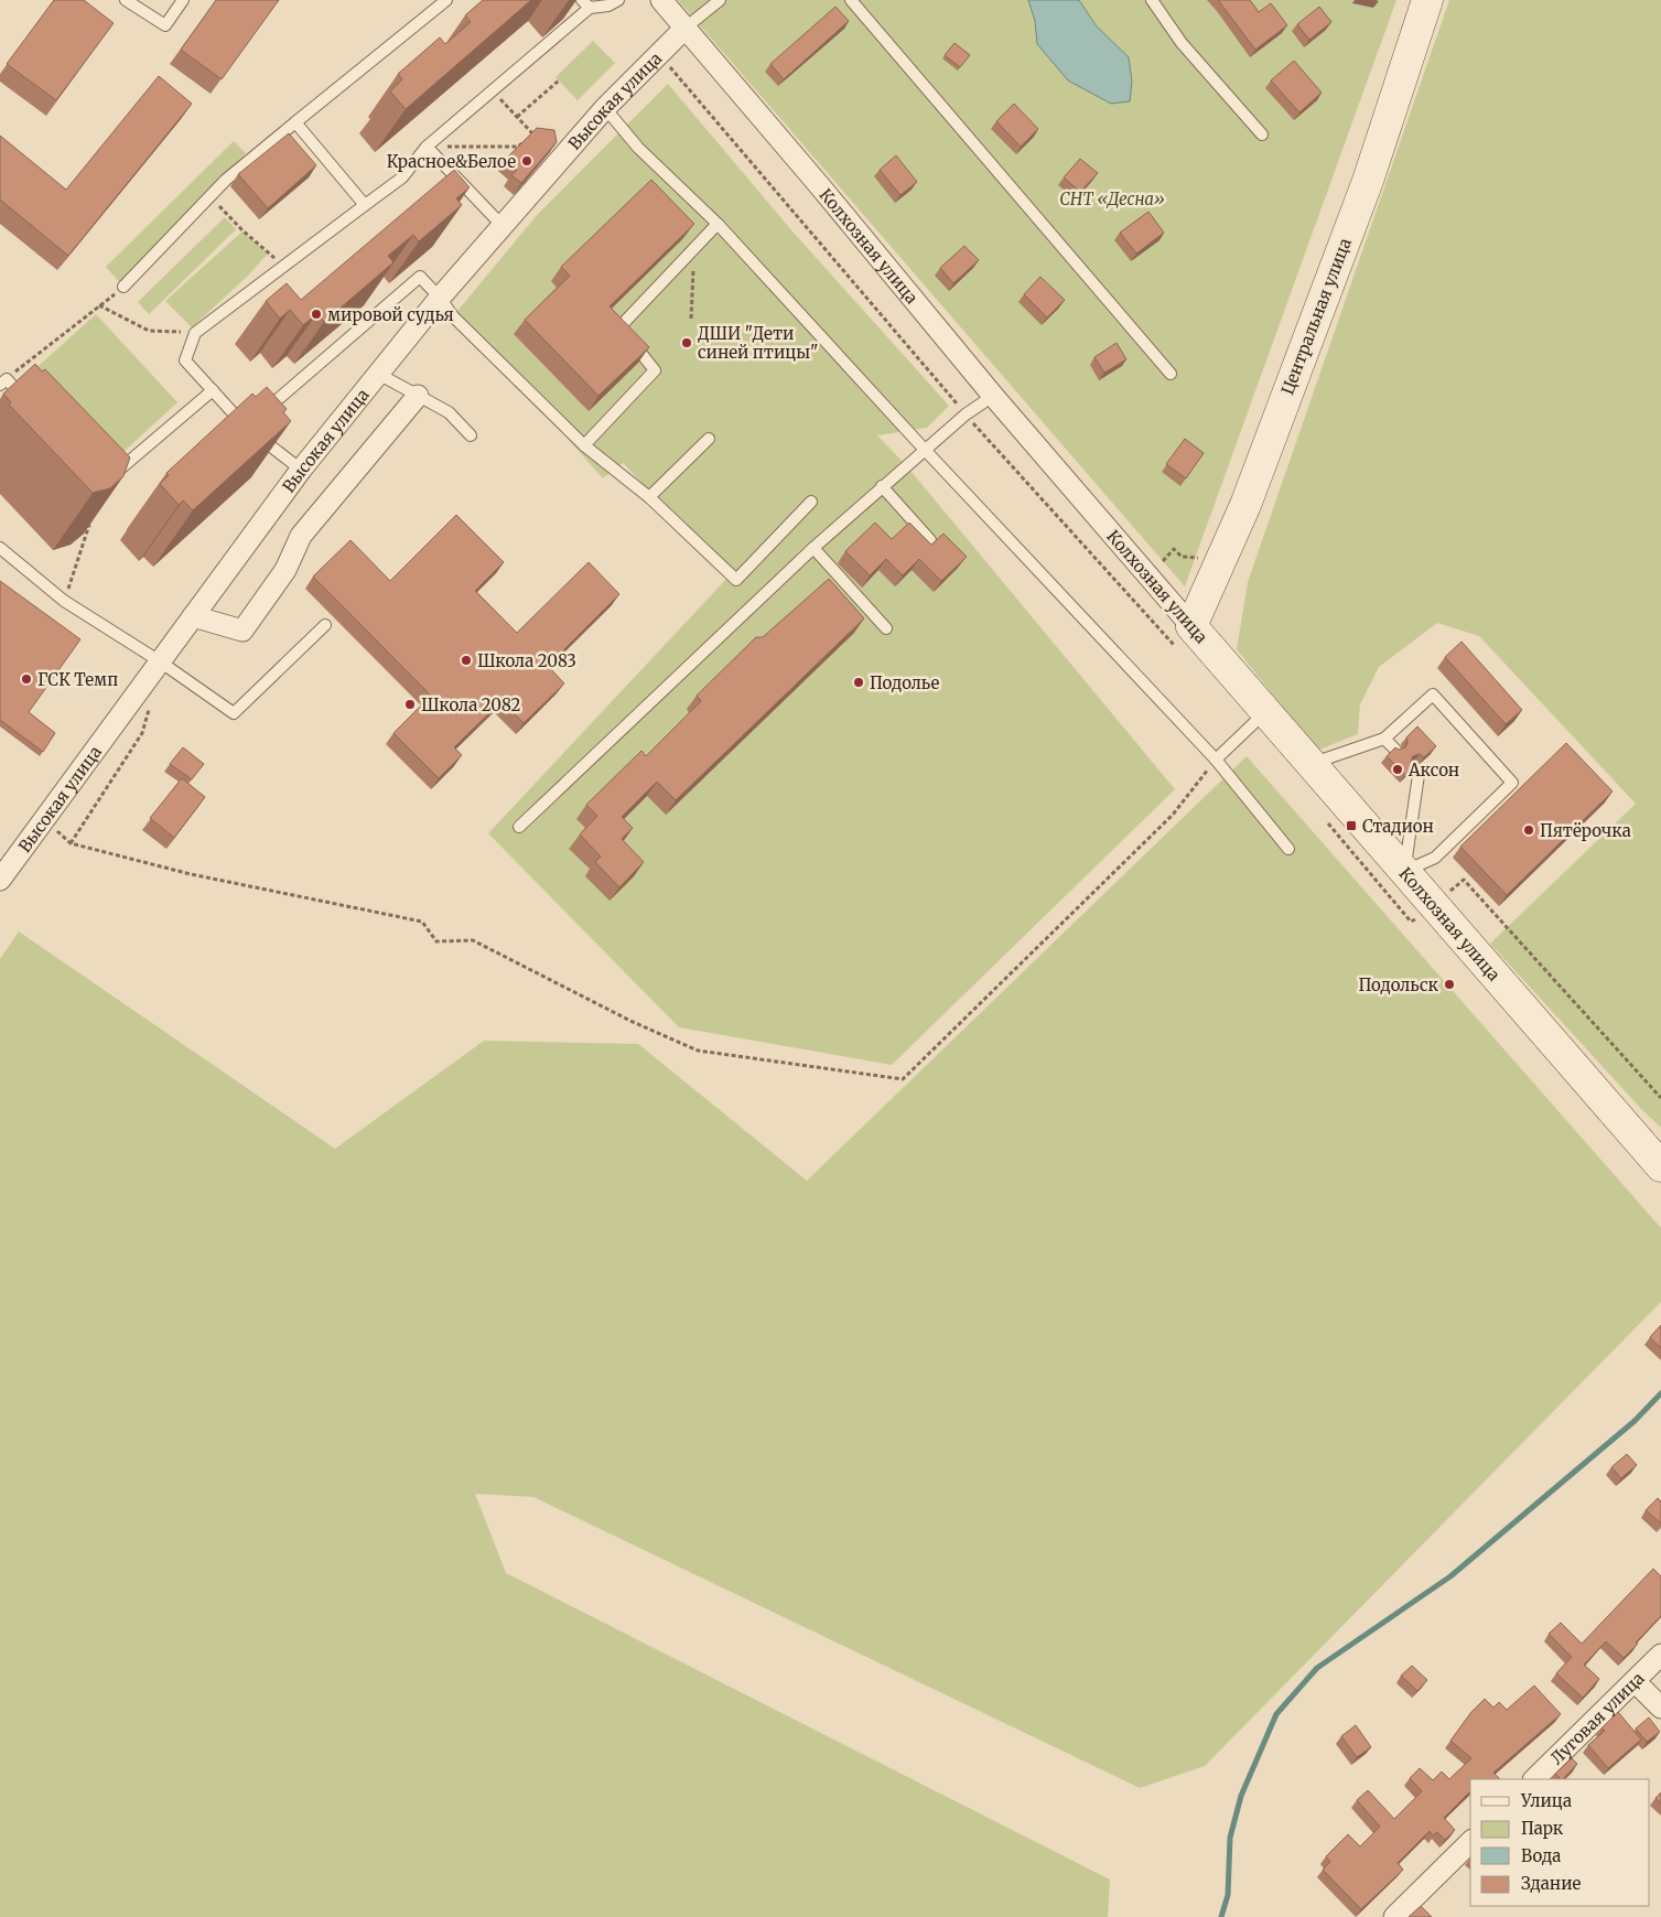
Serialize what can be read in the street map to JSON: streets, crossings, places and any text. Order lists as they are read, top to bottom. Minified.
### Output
{"streets":{"street":["Высокая улица","Колхозная улица","Центральная улица","Луговая улица"]},"crossings":[["Высокая улица","Колхозная улица"],["Колхозная улица","Центральная улица"]],"parks":["СНТ «Десна»"],"places":{"other":["Красное&Белое","мировой судья","ДШИ \"Дети синей птицы\"","Школа 2083","ГСК Темп","Подолье","Школа 2082","Аксон","Пятёрочка","Подольск"],"transit":["Стадион"]},"legend":["Улица","Парк","Вода","Здание"]}
